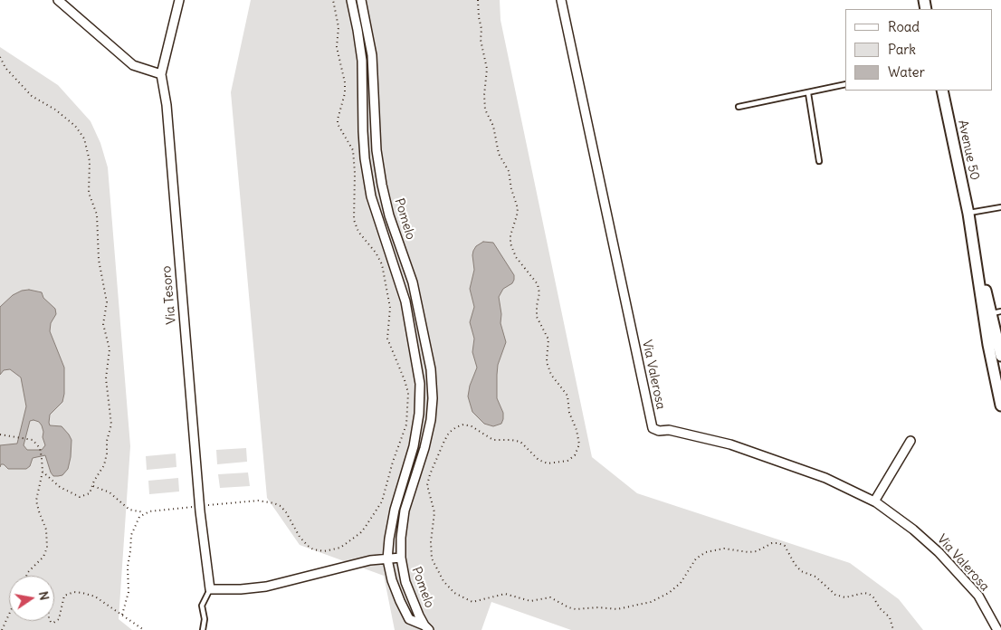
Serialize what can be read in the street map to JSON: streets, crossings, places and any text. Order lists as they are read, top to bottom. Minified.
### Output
{"streets":{"main road":["Avenue 50"],"street":["Pomelo","Via Tesoro","Via Valerosa"]},"legend":["Road","Park","Water"],"north":"right"}
